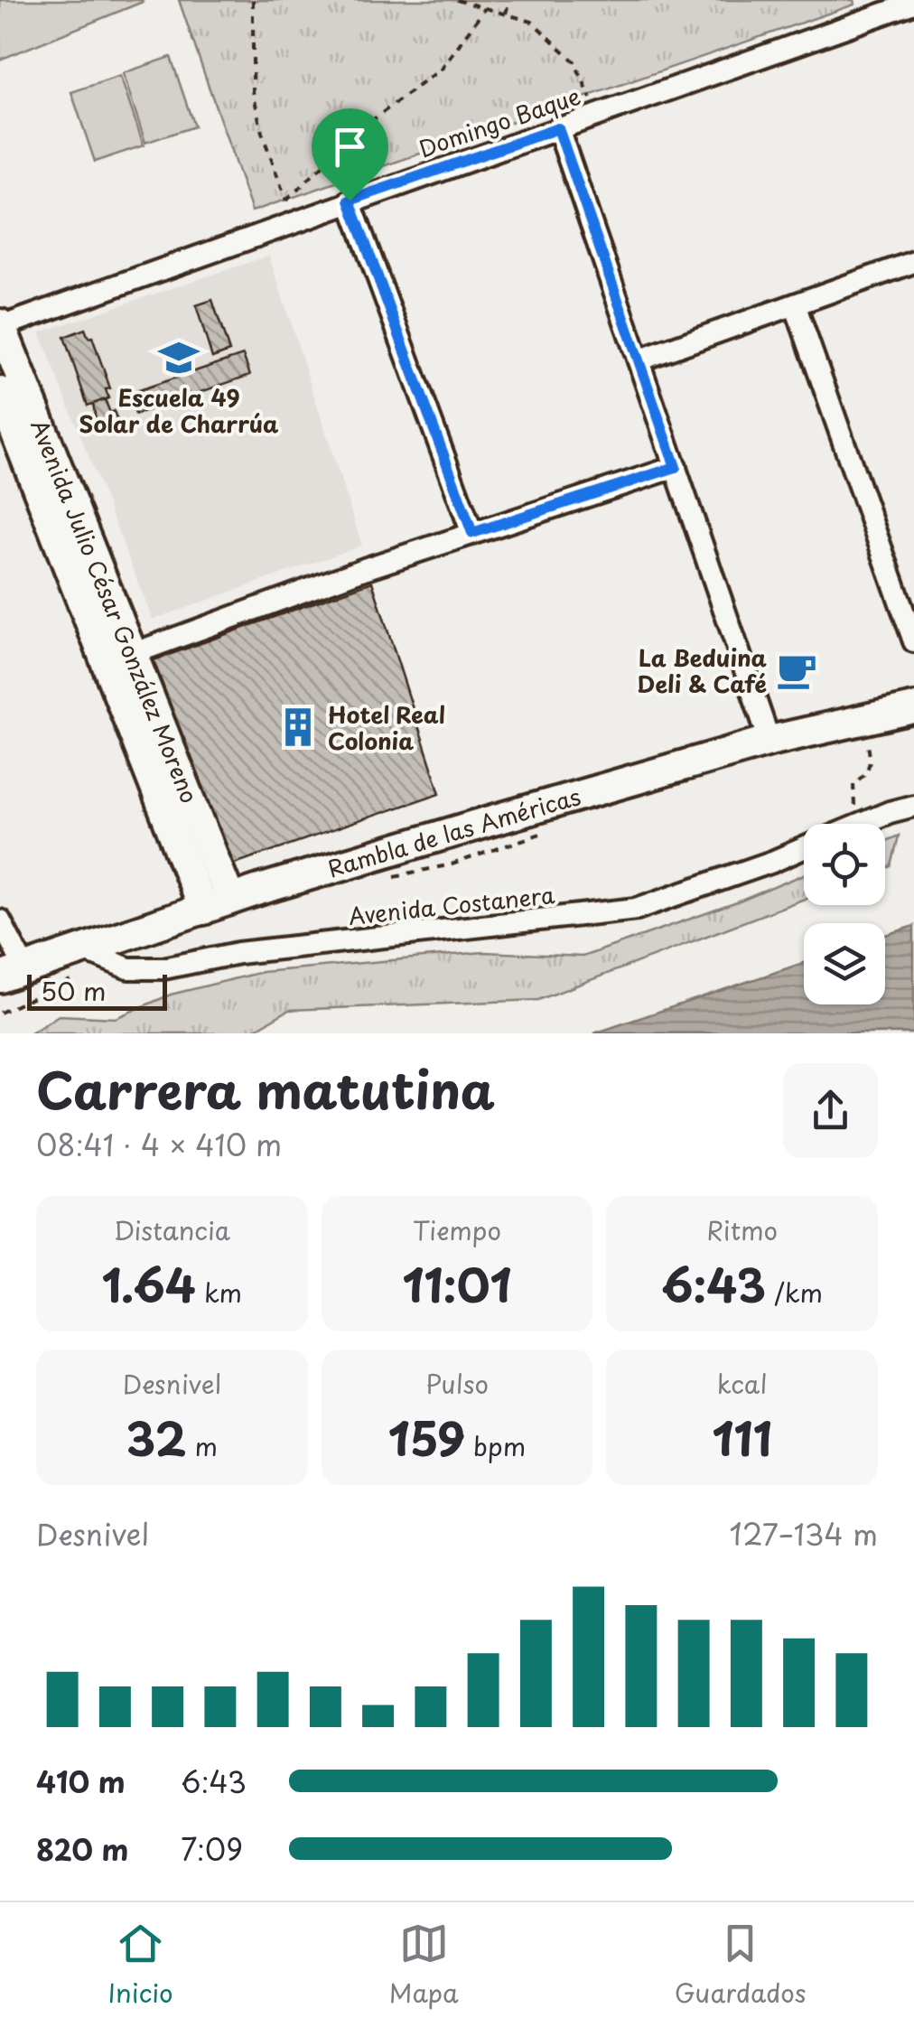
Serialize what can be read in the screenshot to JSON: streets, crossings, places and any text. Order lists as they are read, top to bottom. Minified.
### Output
{"streets":{"street":["Domingo Baque","Avenida Julio César González Moreno","Rambla de las Américas","Avenida Costanera"]},"crossings":[["Domingo Baque","Avenida Julio César González Moreno"],["Avenida Julio César González Moreno","Rambla de las Américas"],["Rambla de las Américas","Avenida Costanera"]],"places":{"school or university":["Escuela 49 Solar de Charrúa"],"cafe":["La Beduina Deli & Café"],"building":["Hotel Real Colonia"]},"scale_bar":"50 m","page":{"scale":"50 m","heading":["Carrera matutina","08:41 · 4 × 410 m"],"stats":[["Distancia","1.64 km"],["Tiempo","11:01"],["Ritmo","6:43 /km"],["Desnivel","32 m"],["Pulso","159 bpm"],["kcal","111"]],"chart":["Desnivel","127–134 m"],"list":[{"name":"410 m","note":"6:43"},{"name":"820 m","note":"7:09"}],"tabs":["Inicio","Mapa","Guardados"]}}
